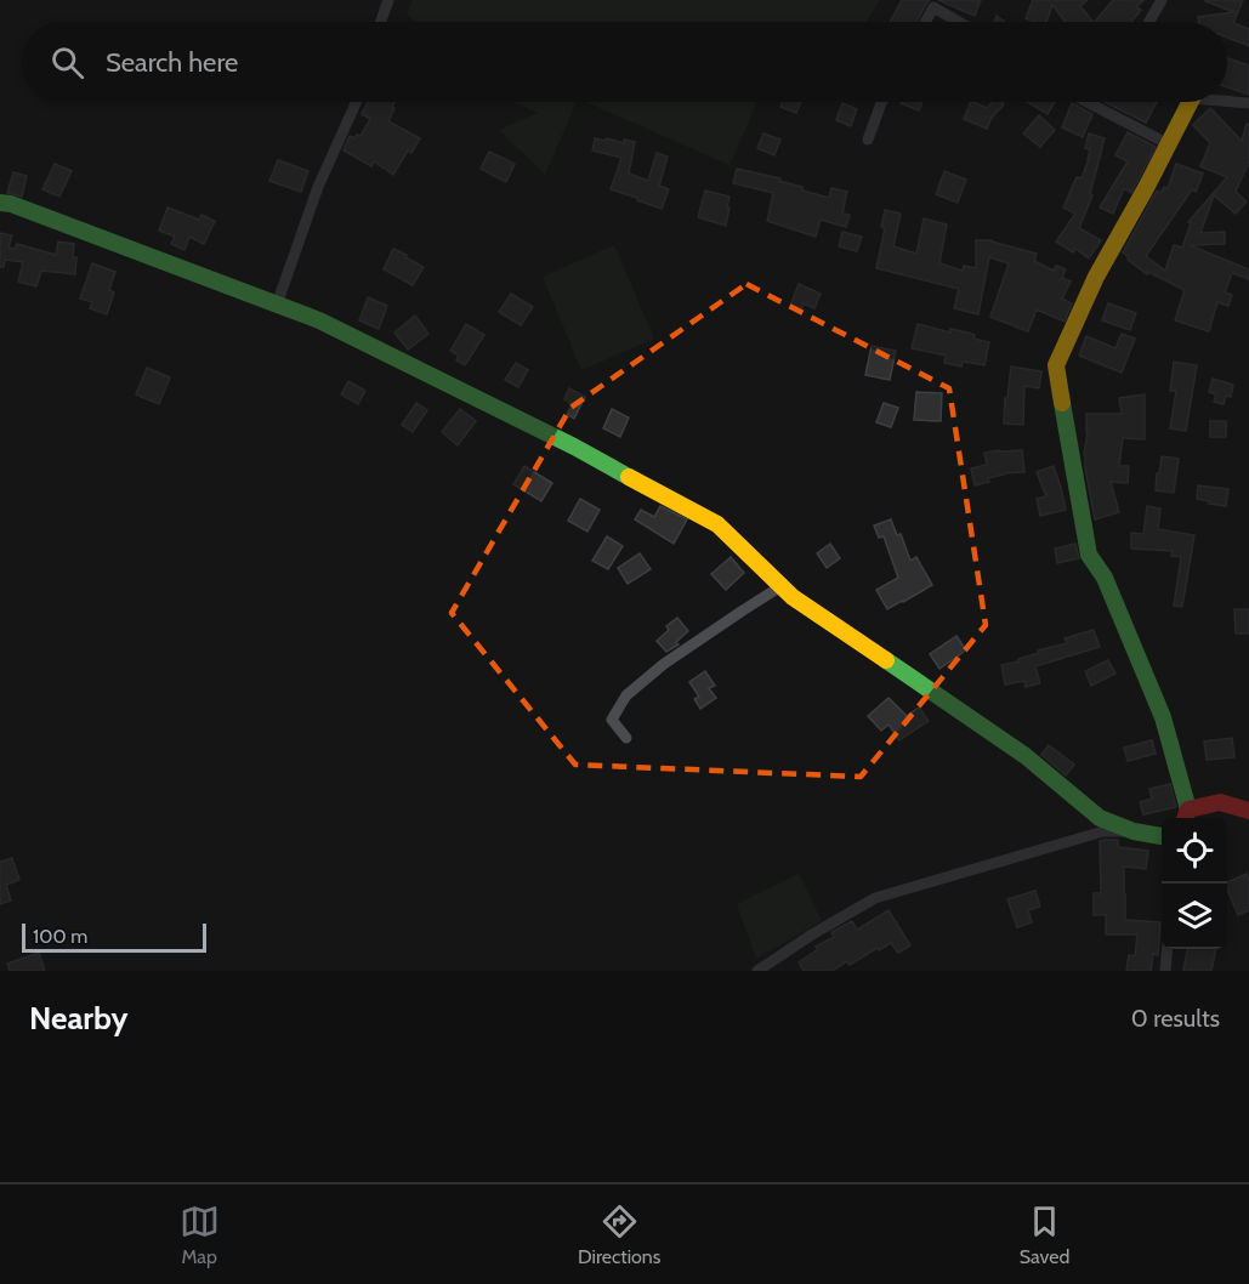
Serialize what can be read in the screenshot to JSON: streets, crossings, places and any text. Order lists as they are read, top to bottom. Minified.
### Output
{"scale_bar":"100 m","page":{"search":"Search here","scale":"100 m","heading":["Nearby","0 results"],"nav":["Map","Directions","Saved"]}}
